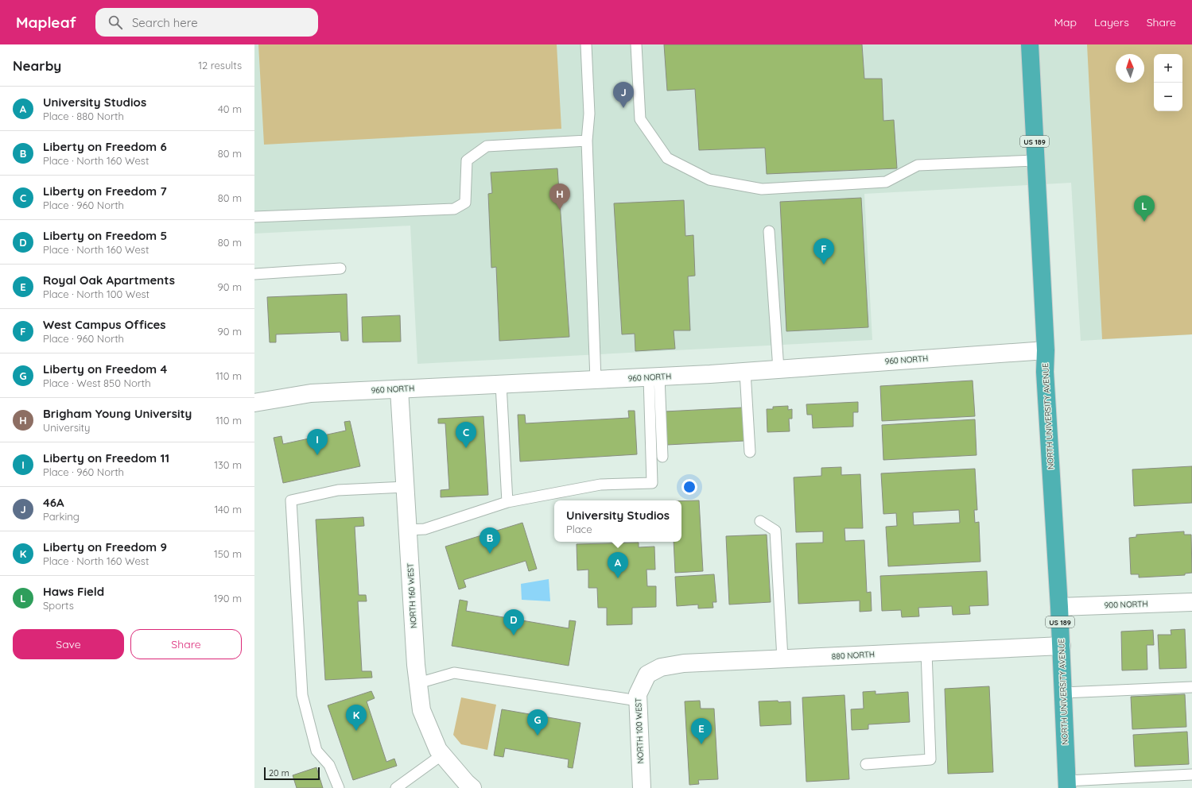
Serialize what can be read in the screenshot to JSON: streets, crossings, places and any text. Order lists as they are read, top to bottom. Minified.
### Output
{"streets":{"highway":["US 189","NORTH UNIVERSITY AVENUE"],"street":["960 NORTH","NORTH 160 WEST","900 NORTH","880 NORTH","NORTH 100 WEST"]},"crossings":[["960 NORTH","NORTH UNIVERSITY AVENUE"],["960 NORTH","NORTH 160 WEST"],["NORTH UNIVERSITY AVENUE","900 NORTH"],["NORTH UNIVERSITY AVENUE","880 NORTH"],["880 NORTH","NORTH 100 WEST"]],"scale_bar":"20 m","north":"top","page":{"header":"Mapleaf","search":"Search here","nav":["Map","Layers","Share"],"heading":["Nearby","12 results"],"map_buttons":["+","−"],"pins":["J","H","L","F","C","I","B","A","D","K","G","E"],"list":[{"mark":"A","name":"University Studios","note":"Place · 880 North","value":"40 m"},{"mark":"B","name":"Liberty on Freedom 6","note":"Place · North 160 West","value":"80 m"},{"mark":"C","name":"Liberty on Freedom 7","note":"Place · 960 North","value":"80 m"},{"mark":"D","name":"Liberty on Freedom 5","note":"Place · North 160 West","value":"80 m"},{"mark":"E","name":"Royal Oak Apartments","note":"Place · North 100 West","value":"90 m"},{"mark":"F","name":"West Campus Offices","note":"Place · 960 North","value":"90 m"},{"mark":"G","name":"Liberty on Freedom 4","note":"Place · West 850 North","value":"110 m"},{"mark":"H","name":"Brigham Young University","note":"University","value":"110 m"},{"mark":"I","name":"Liberty on Freedom 11","note":"Place · 960 North","value":"130 m"},{"mark":"J","name":"46A","note":"Parking","value":"140 m"},{"mark":"K","name":"Liberty on Freedom 9","note":"Place · North 160 West","value":"150 m"},{"mark":"L","name":"Haws Field","note":"Sports","value":"190 m"}],"popup":["University Studios","Place"],"buttons":["Save","Share"],"scale":"20 m"}}
